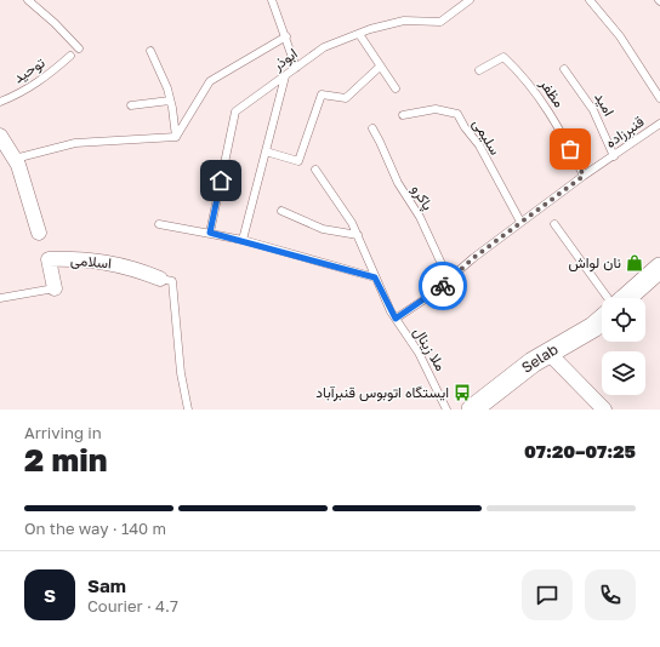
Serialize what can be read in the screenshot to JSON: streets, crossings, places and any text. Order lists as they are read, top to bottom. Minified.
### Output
{"streets":{"street":["اسلامی","Selab"],"lane":["ابوذر","توحید","مظفر","امید","قنبرزاده","سلیمی","پاکرو","ملا زینال"]},"crossings":[["مظفر","قنبرزاده"],["امید","قنبرزاده"],["قنبرزاده","سلیمی"],["قنبرزاده","پاکرو"],["قنبرزاده","ملا زینال"]],"places":{"shop":["نان لواش"],"bus stop":["ایستگاه اتوبوس قنبرآباد"]},"page":{"heading":["2 min","Arriving in","07:20–07:25"],"panel":["Sam","Courier · 4.7"],"bar":"On the way · 140 m","round":"S"}}
